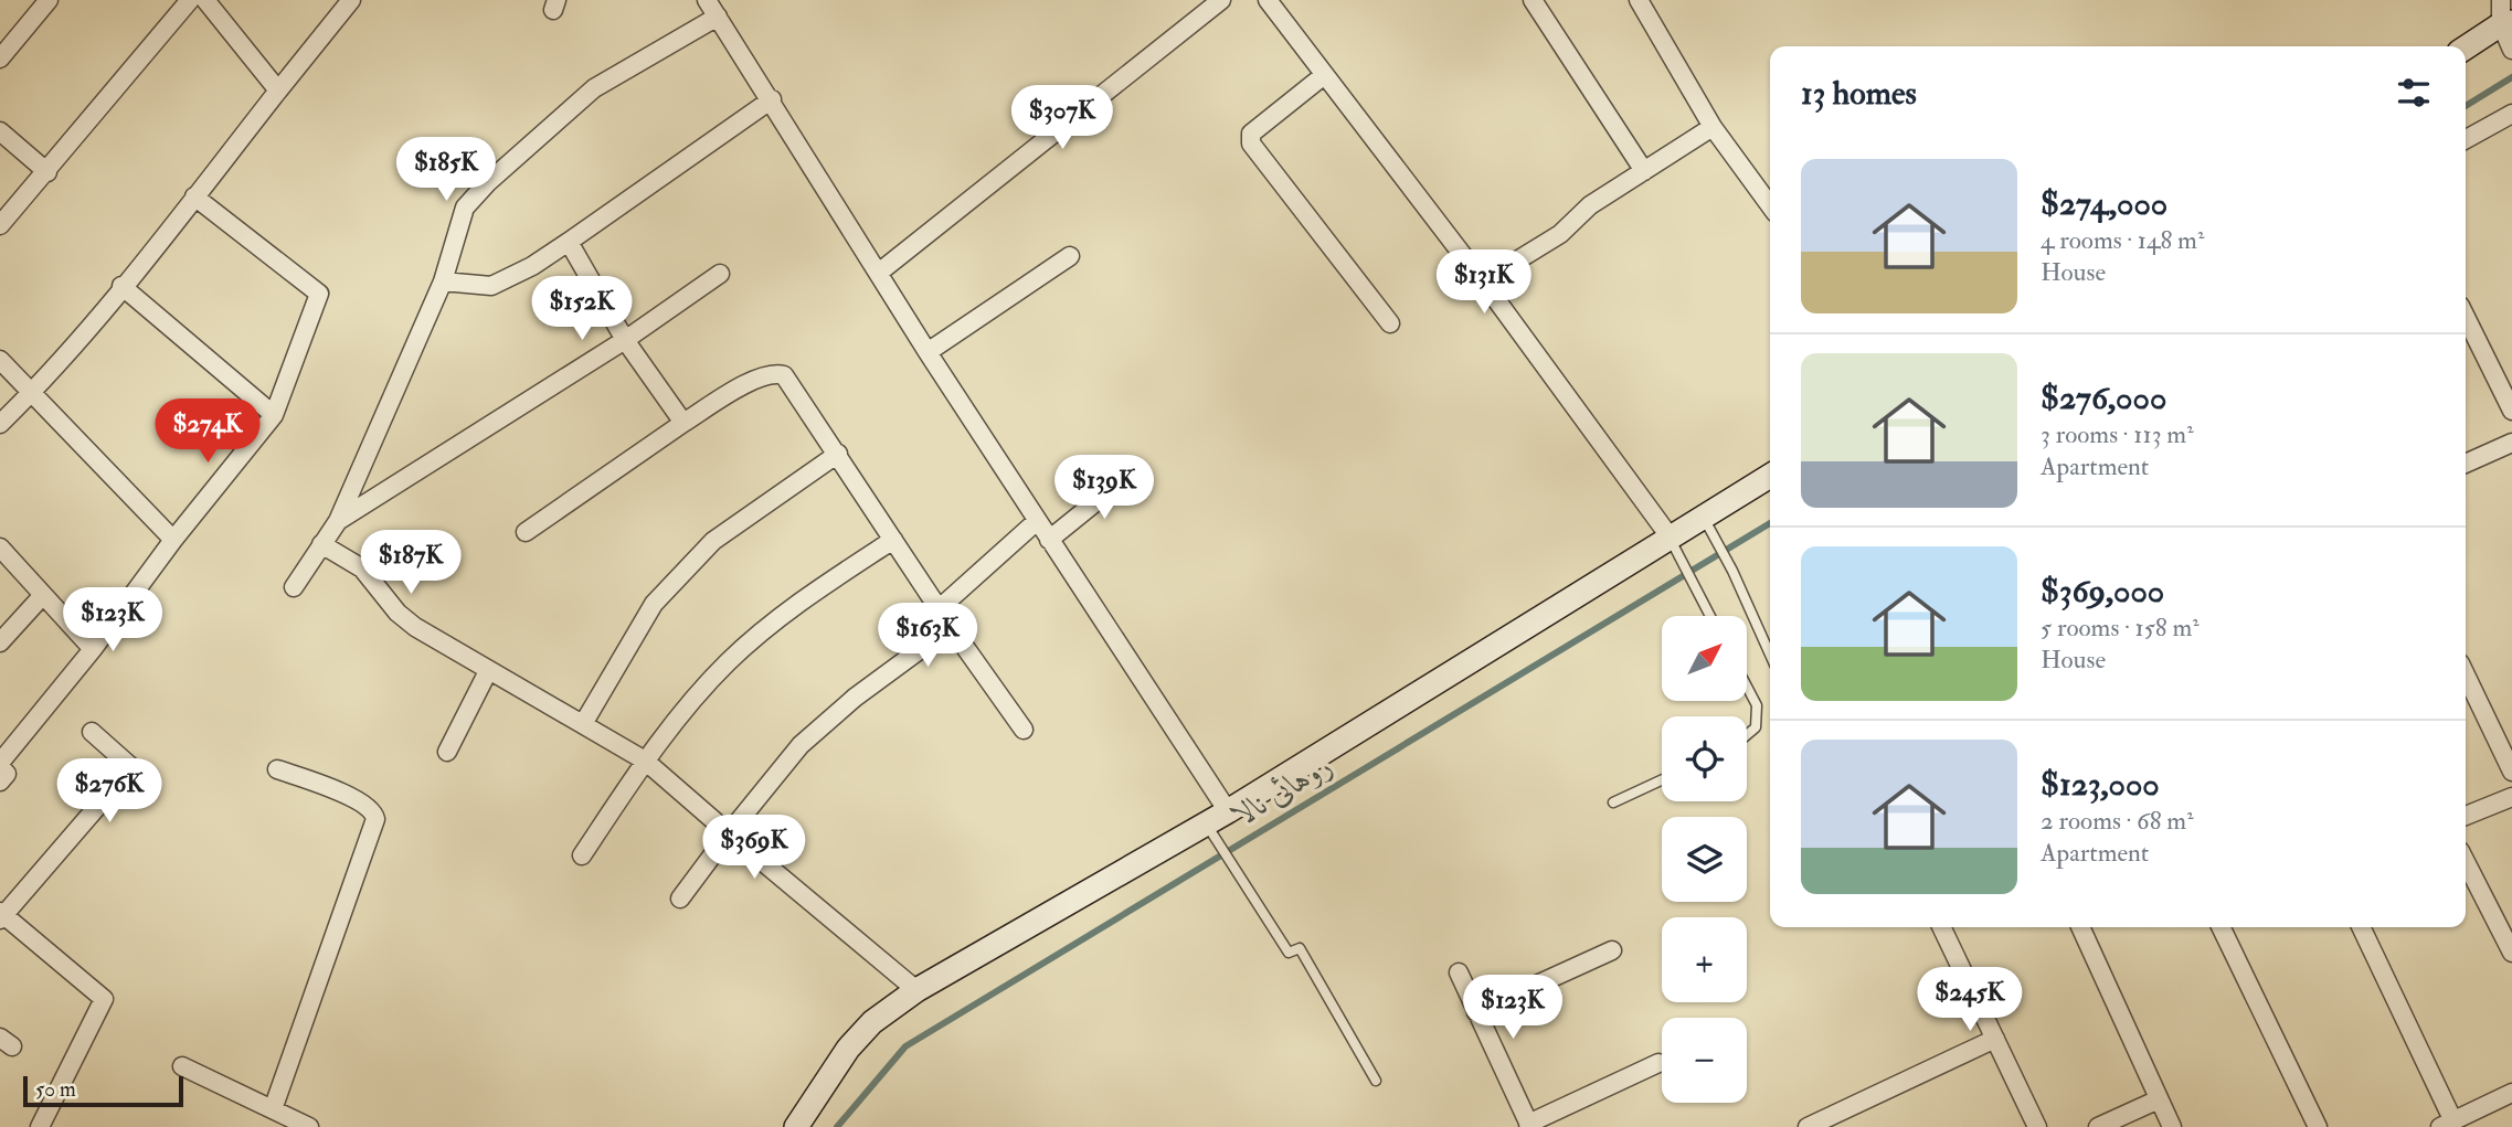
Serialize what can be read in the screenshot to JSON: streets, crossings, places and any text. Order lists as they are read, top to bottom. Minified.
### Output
{"water":["روہائی نالا"],"scale_bar":"50 m","north":"top right","page":{"heading":"13 homes","price":["$307K","$185K","$131K","$152K","$274K","$139K","$187K","$123K","$163K","$276K","$369K","$245K","$123K"],"list":[{"name":"$274,000","note":"4 rooms · 148 m² · House"},{"name":"$276,000","note":"3 rooms · 113 m² · Apartment"},{"name":"$369,000","note":"5 rooms · 158 m² · House"},{"name":"$123,000","note":"2 rooms · 68 m² · Apartment"}],"map_buttons":["+","−"],"scale":"50 m"}}
